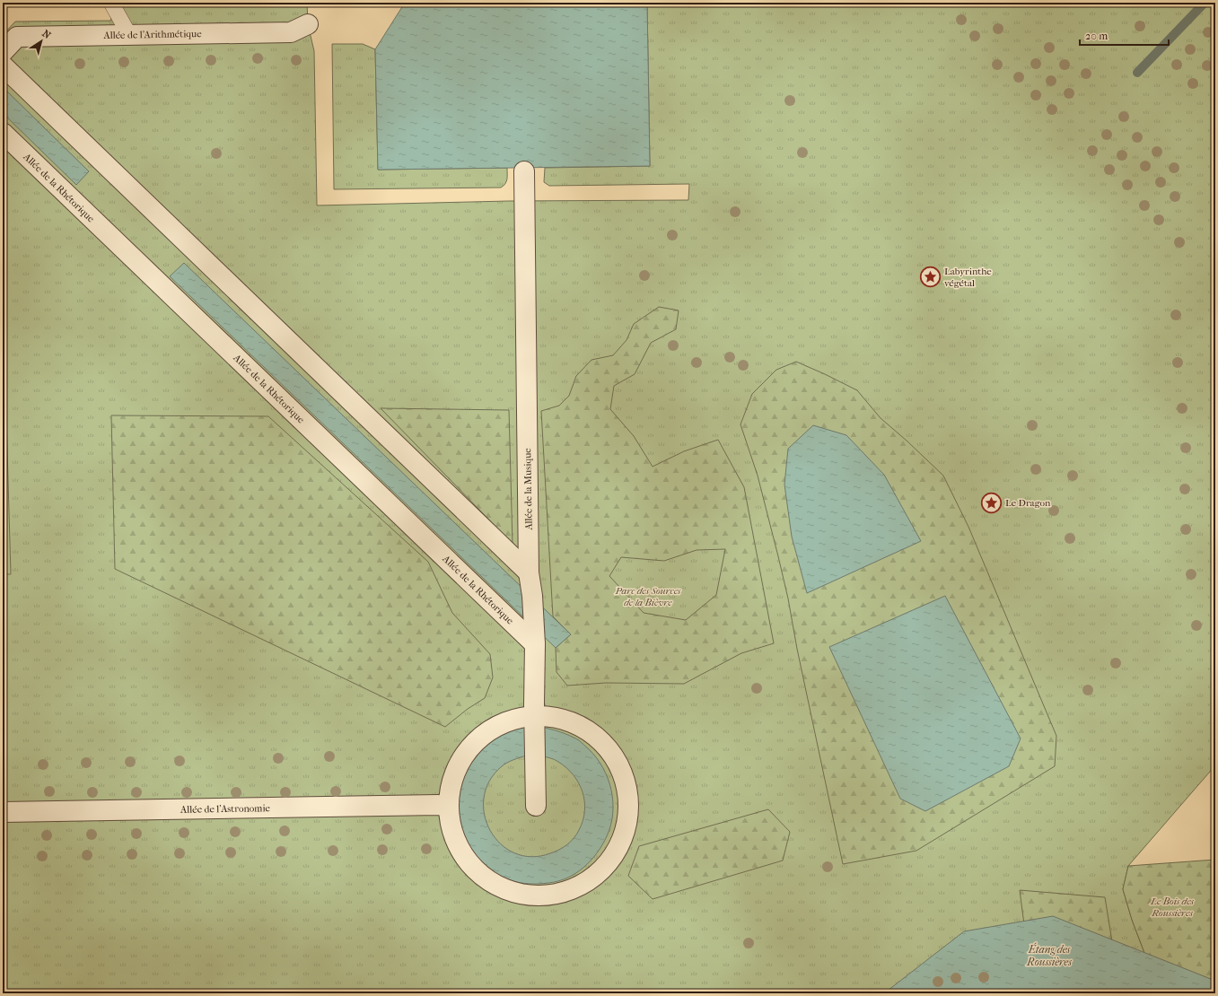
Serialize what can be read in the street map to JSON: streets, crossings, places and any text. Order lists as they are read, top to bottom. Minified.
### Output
{"streets":{"street":["Allée de l'Arithmétique","Allée de la Rhétorique","Allée de la Musique","Allée de l'Astronomie"]},"crossings":[["Allée de la Rhétorique","Allée de la Musique"]],"water":["Étang des Roussières"],"parks":["Parc des Sources de la Bièvre","Le Bois des Roussières"],"places":{"place":["Labyrinthe végétal","Le Dragon"]},"scale_bar":"20 m","north":"top right"}
